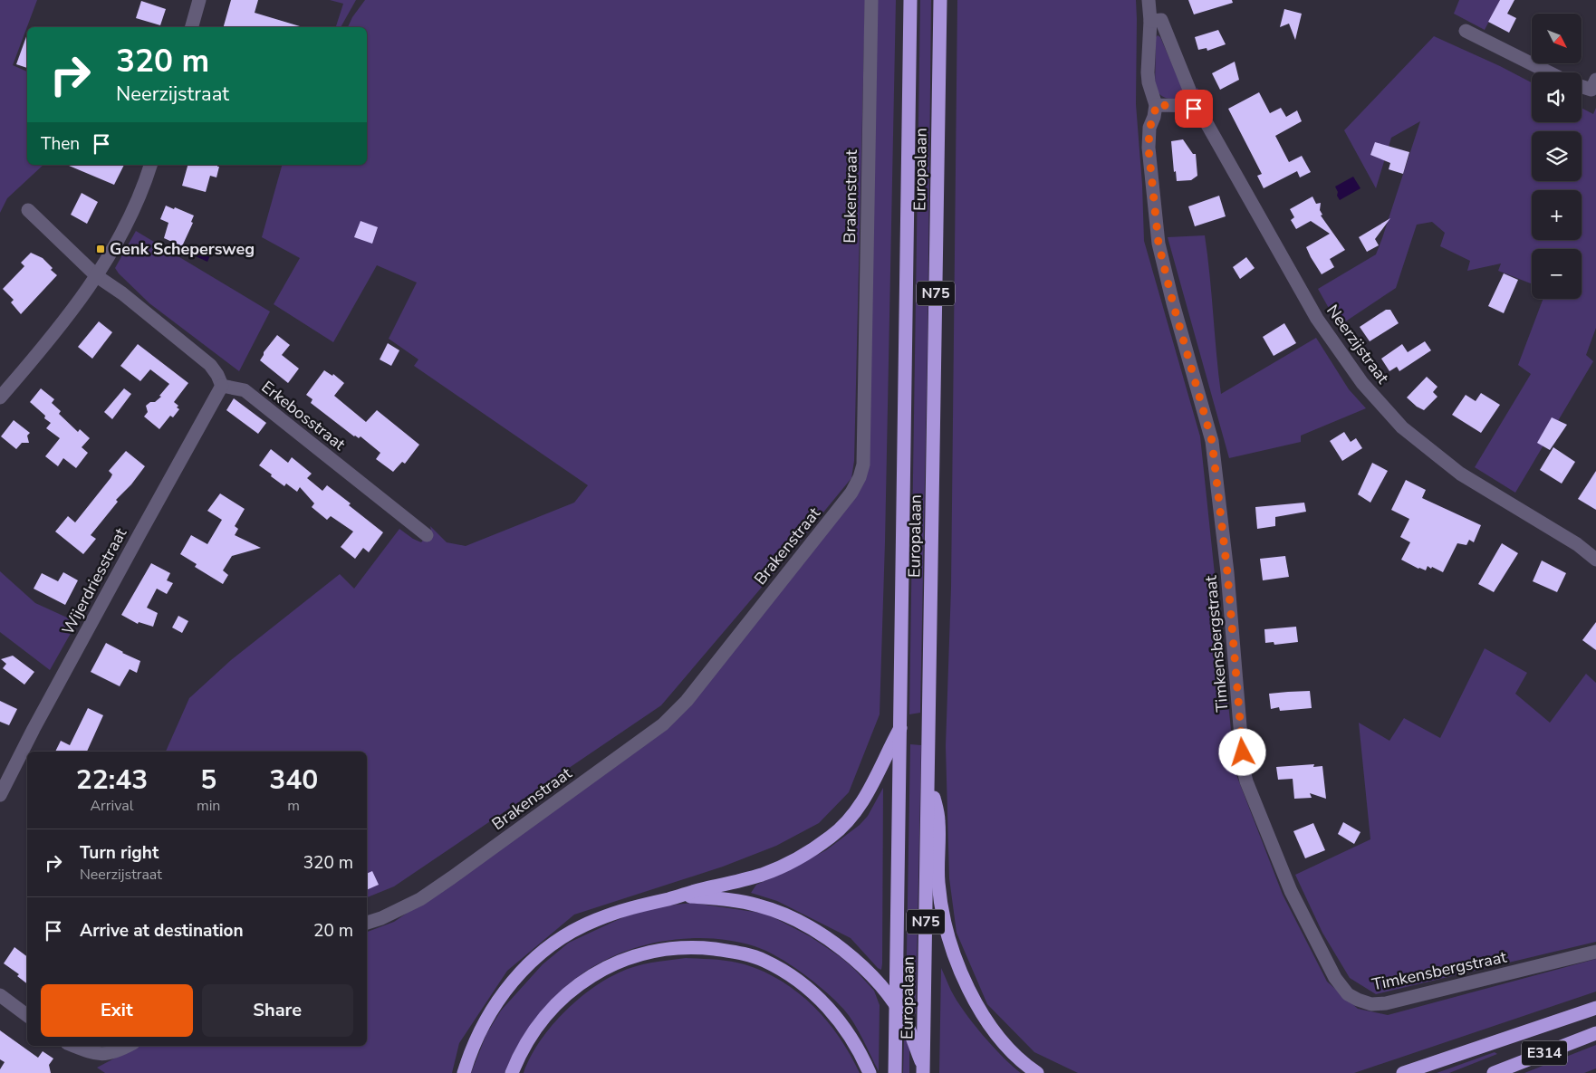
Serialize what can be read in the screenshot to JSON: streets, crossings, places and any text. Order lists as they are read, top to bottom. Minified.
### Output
{"streets":{"highway":["Europalaan","N75","E314"],"street":["Brakenstraat","Neerzijstraat","Erkebosstraat","Wijerdriesstraat","Timkensbergstraat"]},"crossings":[["Neerzijstraat","Timkensbergstraat"],["Erkebosstraat","Wijerdriesstraat"]],"places":{"transit":["Genk Schepersweg"]},"north":"bottom right","page":{"map_buttons":["+","−"],"turn":["320 m","Neerzijstraat"],"then":"Then","eta":["22:43","Arrival","5","min","340","m"],"list":[{"name":"Turn right","note":"Neerzijstraat","value":"320 m"},{"name":"Arrive at destination","value":"20 m"}],"buttons":["Exit","Share"]}}
